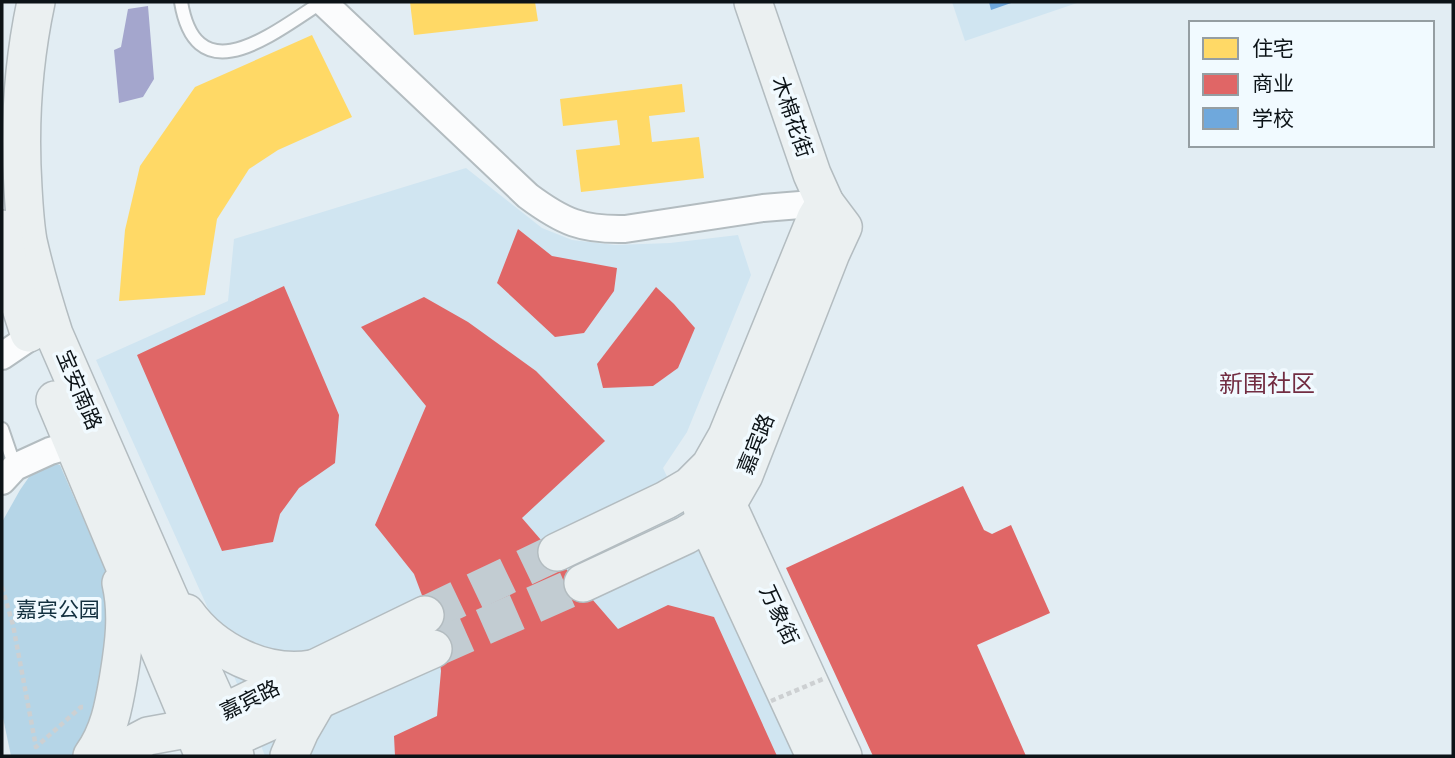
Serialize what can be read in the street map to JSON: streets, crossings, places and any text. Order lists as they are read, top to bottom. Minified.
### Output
{"streets":{"street":["木棉花街","宝安南路","嘉宾路","万象街"]},"crossings":[["木棉花街","嘉宾路"],["宝安南路","嘉宾路"],["嘉宾路","万象街"]],"districts":["新围社区"],"parks":["嘉宾公园"],"legend":["住宅","商业","学校"]}
